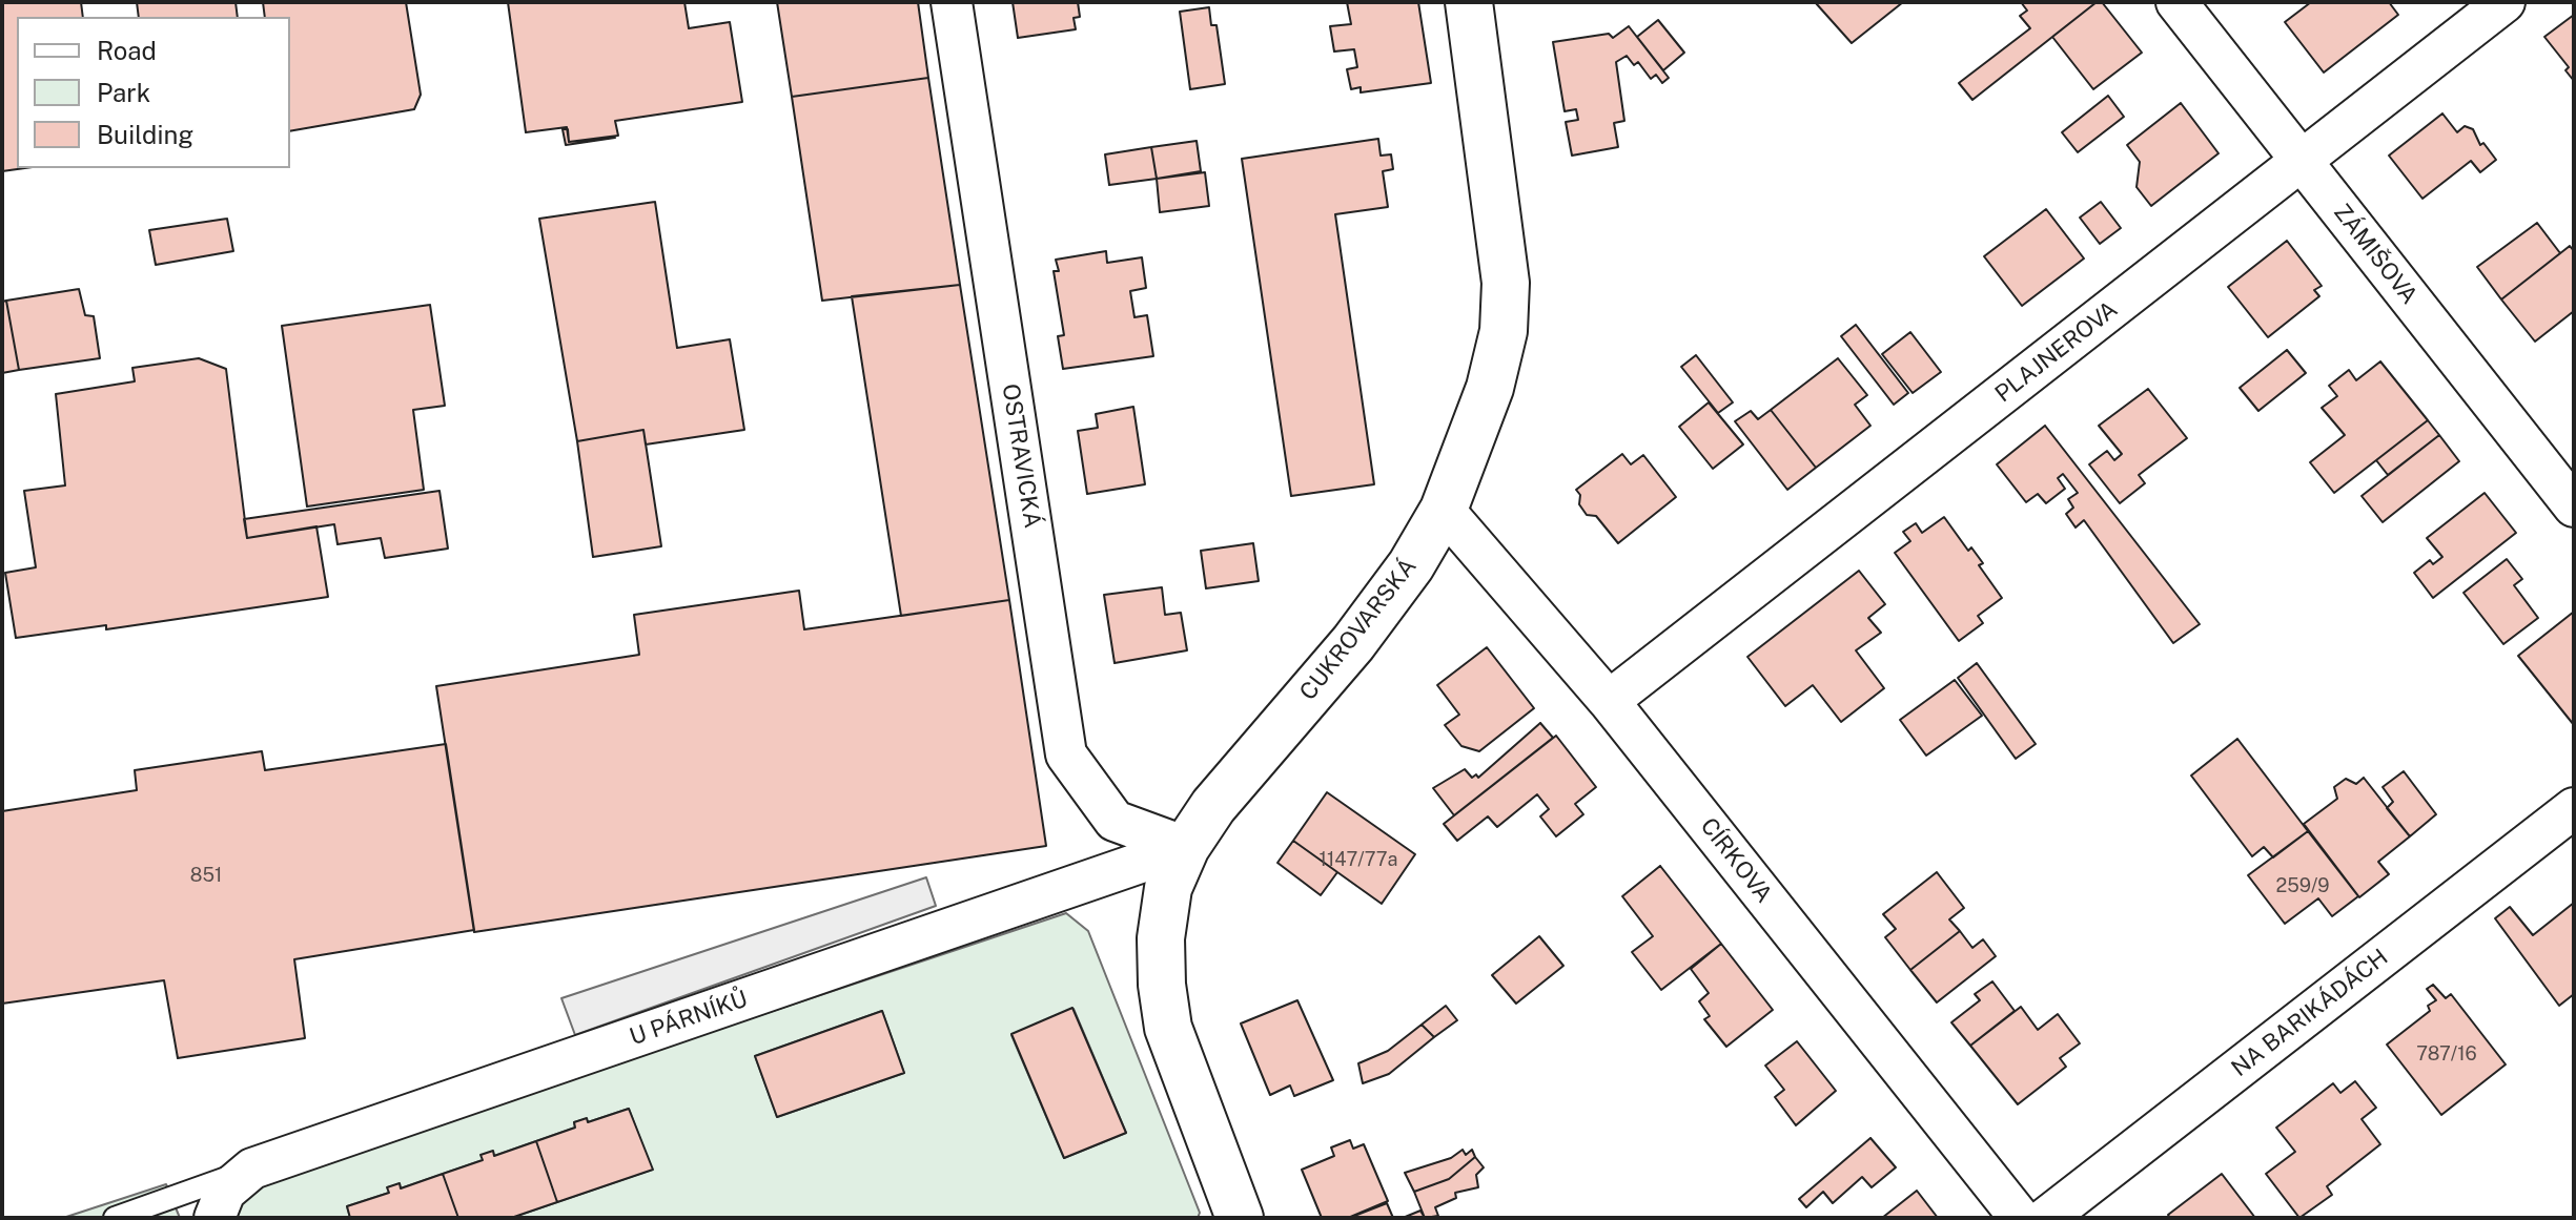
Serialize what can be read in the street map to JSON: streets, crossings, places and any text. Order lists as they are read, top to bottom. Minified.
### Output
{"streets":{"street":["ZÁMIŠOVA","PLAJNEROVA","OSTRAVICKÁ","CUKROVARSKÁ","CÍRKOVA","NA BARIKÁDÁCH","U PÁRNÍKŮ"]},"crossings":[["ZÁMIŠOVA","PLAJNEROVA"],["PLAJNEROVA","CÍRKOVA"],["OSTRAVICKÁ","CUKROVARSKÁ"],["OSTRAVICKÁ","U PÁRNÍKŮ"],["CUKROVARSKÁ","CÍRKOVA"],["CUKROVARSKÁ","U PÁRNÍKŮ"]],"house_numbers":["1147/77a","851","259/9","787/16"],"legend":["Road","Park","Building"]}
